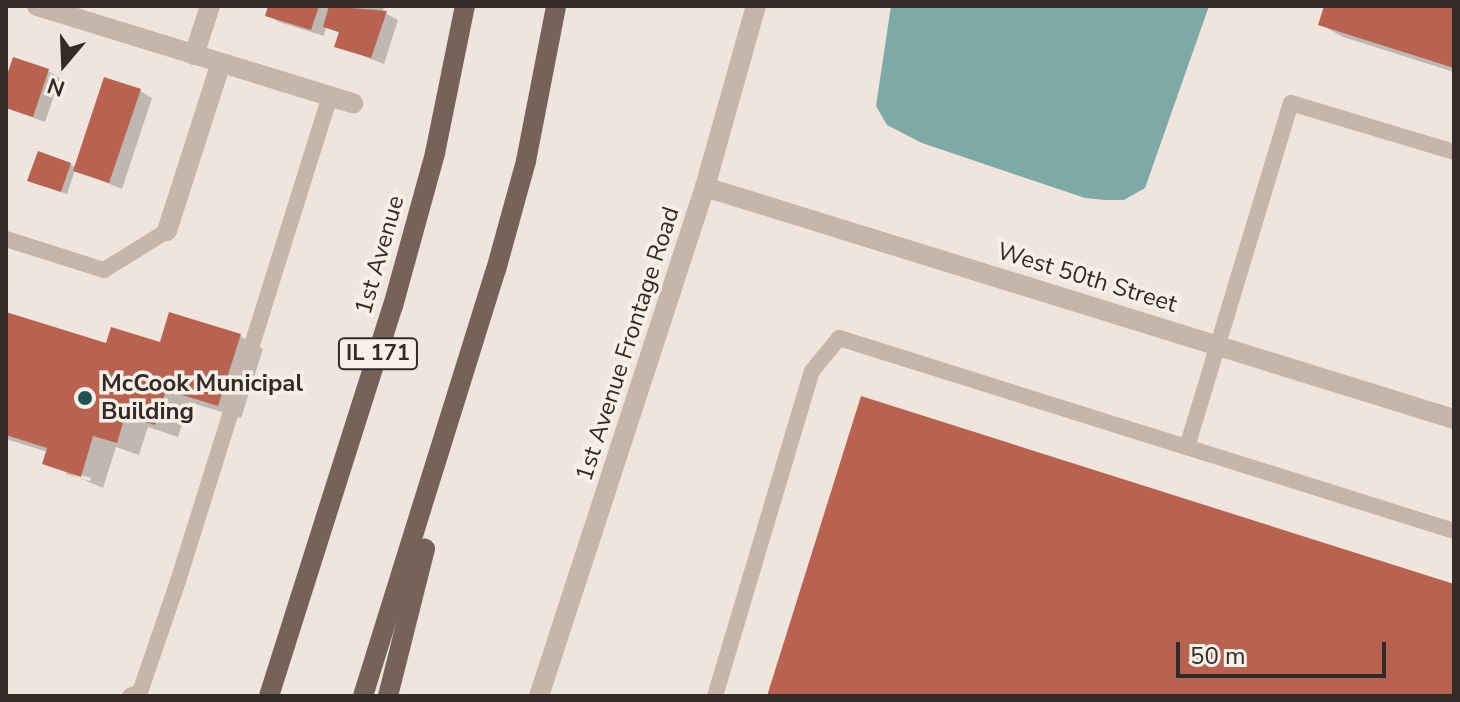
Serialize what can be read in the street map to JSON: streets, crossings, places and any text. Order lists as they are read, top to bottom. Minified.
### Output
{"streets":{"main road":["1st Avenue","IL 171"],"street":["West 50th Street","1st Avenue Frontage Road"]},"crossings":[["West 50th Street","1st Avenue Frontage Road"]],"places":["McCook Municipal Building"],"scale_bar":"50 m","north":"bottom"}
